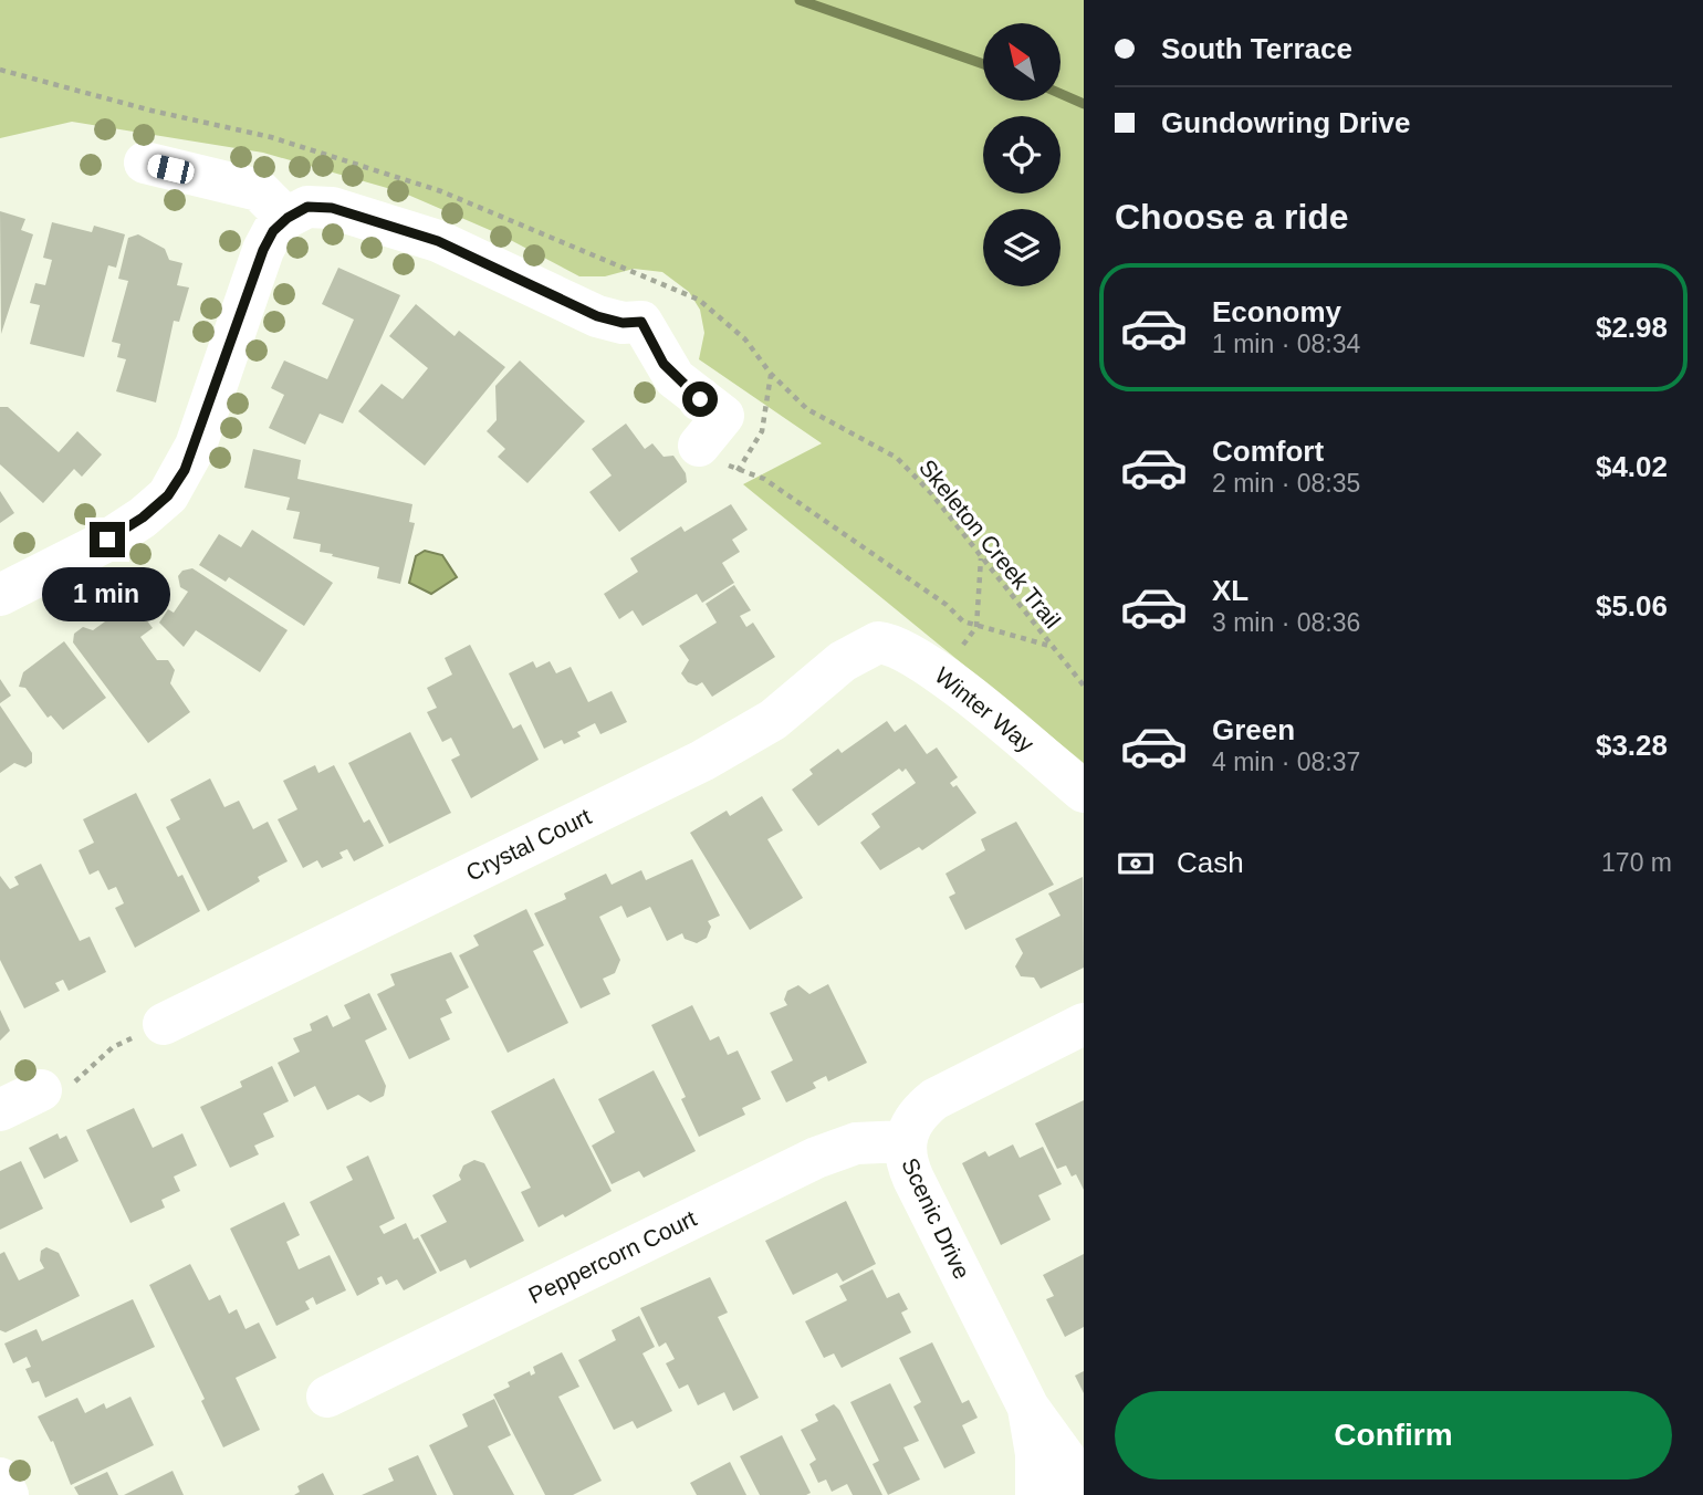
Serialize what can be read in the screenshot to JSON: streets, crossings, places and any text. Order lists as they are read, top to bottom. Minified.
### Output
{"streets":{"street":["Winter Way","Crystal Court","Scenic Drive","Peppercorn Court"],"path":["Skeleton Creek Trail"]},"crossings":[["Winter Way","Crystal Court"],["Scenic Drive","Peppercorn Court"]],"north":"top left","page":{"banner":["South Terrace","Gundowring Drive"],"heading":"Choose a ride","list":[{"name":"Economy","note":"1 min · 08:34","value":"$2.98"},{"name":"Comfort","note":"2 min · 08:35","value":"$4.02"},{"name":"XL","note":"3 min · 08:36","value":"$5.06"},{"name":"Green","note":"4 min · 08:37","value":"$3.28"}],"bubble":"1 min","pay":["Cash","170 m"],"buttons":"Confirm"}}
